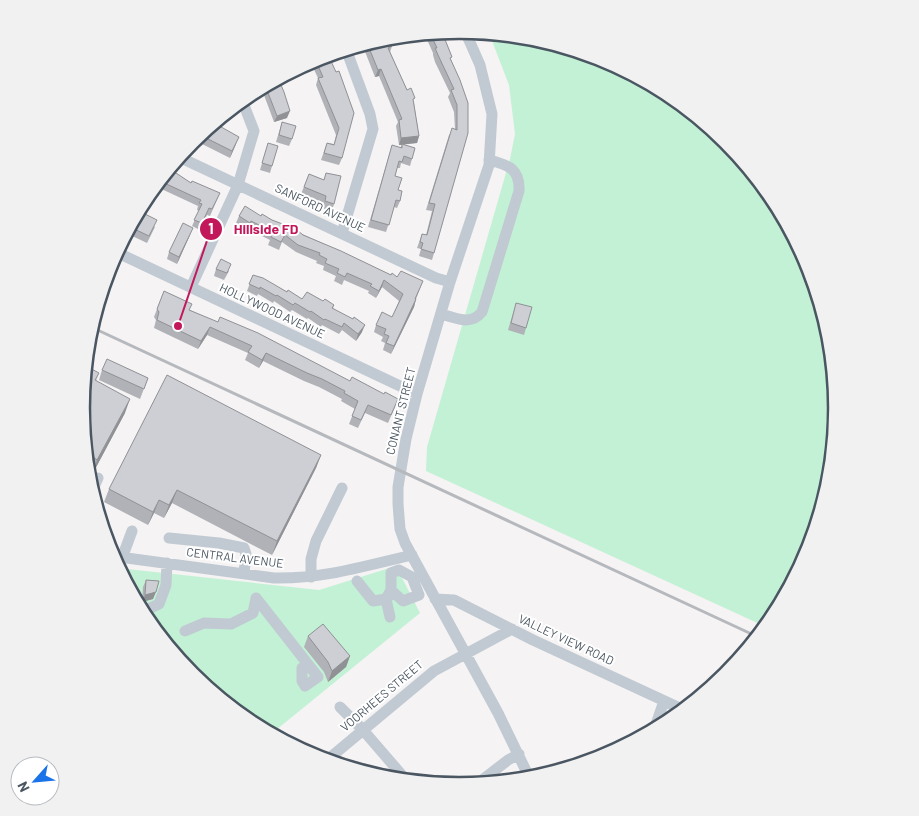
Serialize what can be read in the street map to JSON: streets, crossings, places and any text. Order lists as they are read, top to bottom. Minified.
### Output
{"streets":{"street":["SANFORD AVENUE","HOLLYWOOD AVENUE","CONANT STREET","CENTRAL AVENUE","VALLEY VIEW ROAD","VOORHEES STREET"]},"crossings":[["SANFORD AVENUE","CONANT STREET"],["HOLLYWOOD AVENUE","CONANT STREET"],["CONANT STREET","CENTRAL AVENUE"],["CONANT STREET","VALLEY VIEW ROAD"],["CONANT STREET","VOORHEES STREET"],["VALLEY VIEW ROAD","VOORHEES STREET"]],"places":["Hillside FD"],"north":"bottom left"}
